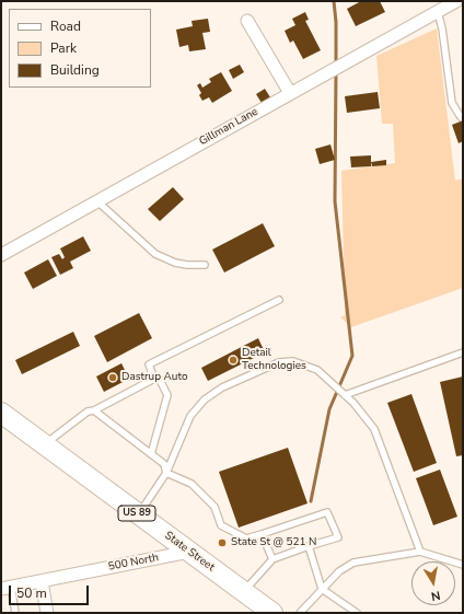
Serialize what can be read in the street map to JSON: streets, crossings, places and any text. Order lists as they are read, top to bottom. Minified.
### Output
{"streets":{"main road":["US 89","State Street"],"street":["Gillman Lane","500 North"]},"crossings":[["State Street","500 North"]],"places":["Detail Technologies","Dastrup Auto","State St @ 521 N"],"legend":["Road","Park","Building"],"scale_bar":"50 m","north":"bottom"}
